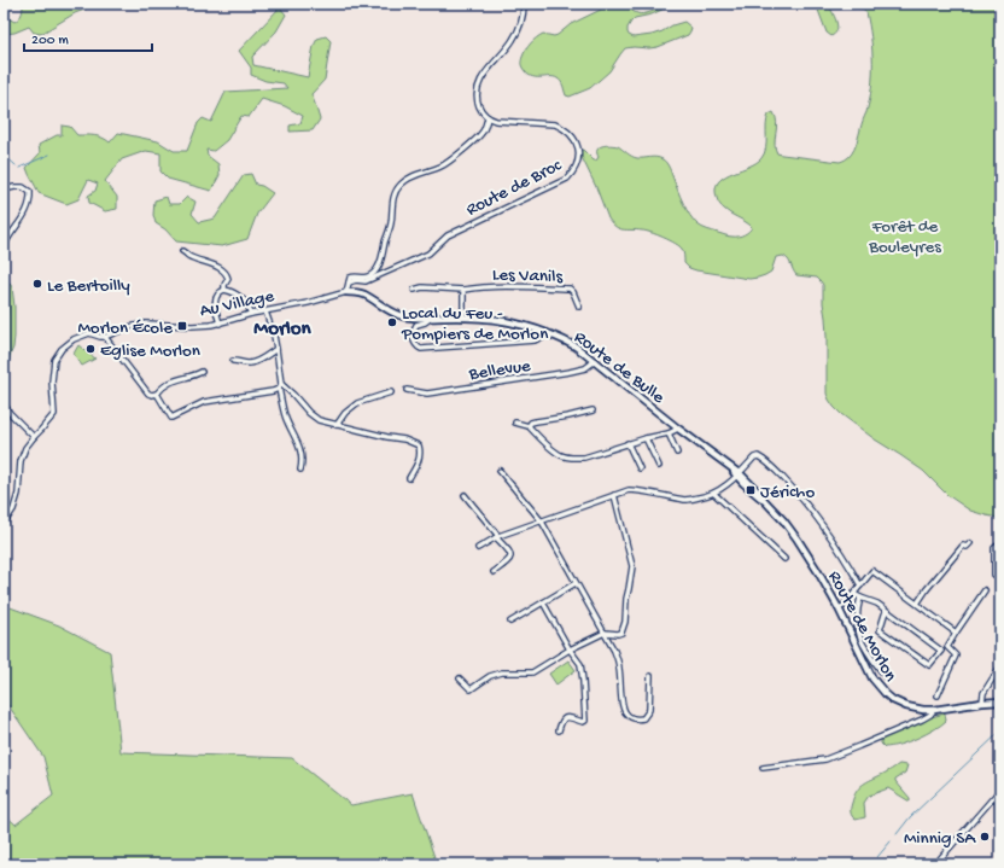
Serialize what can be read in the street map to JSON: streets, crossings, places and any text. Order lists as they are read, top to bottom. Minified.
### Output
{"streets":{"street":["Route de Broc","Les Vanils","Au Village","Route de Bulle","Bellevue","Route de Morlon"]},"crossings":[["Au Village","Route de Bulle"],["Route de Bulle","Bellevue"],["Route de Bulle","Route de Morlon"]],"districts":["Morlon"],"parks":["Forêt de Bouleyres"],"places":{"other":["Le Bertoilly","Local du Feu - Pompiers de Morlon","Eglise Morlon","Minnig SA"],"transit":["Morlon École","Jéricho"]},"scale_bar":"200 m"}
